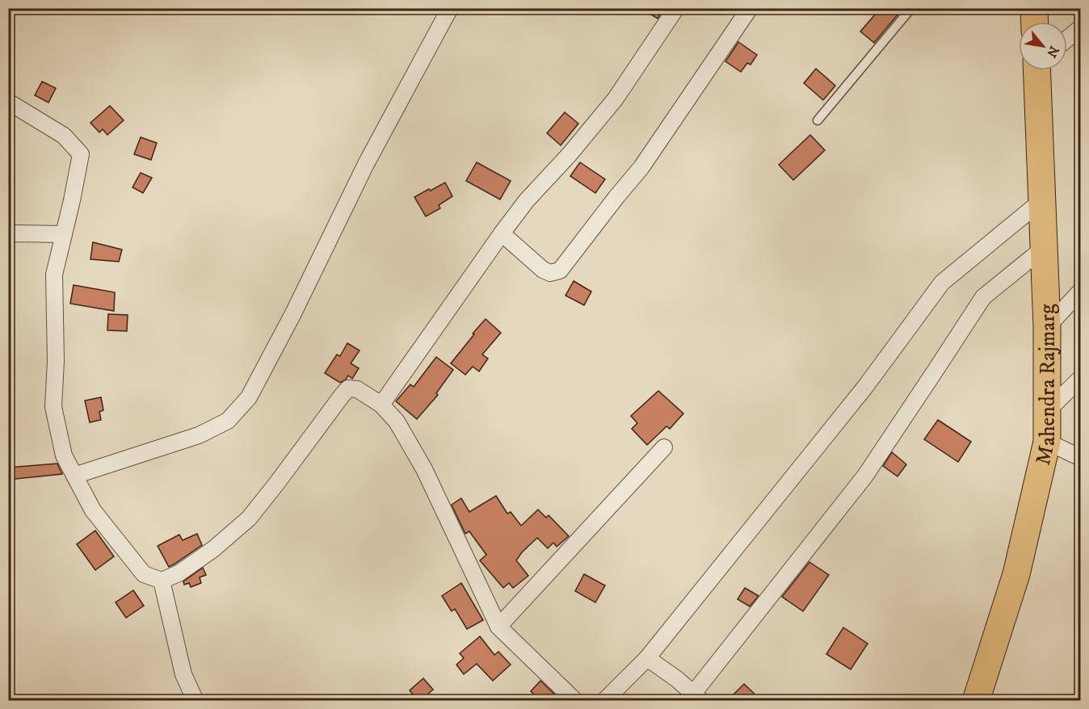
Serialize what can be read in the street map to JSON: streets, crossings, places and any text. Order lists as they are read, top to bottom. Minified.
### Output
{"streets":{"highway":["Mahendra Rajmarg"]},"north":"bottom right"}
